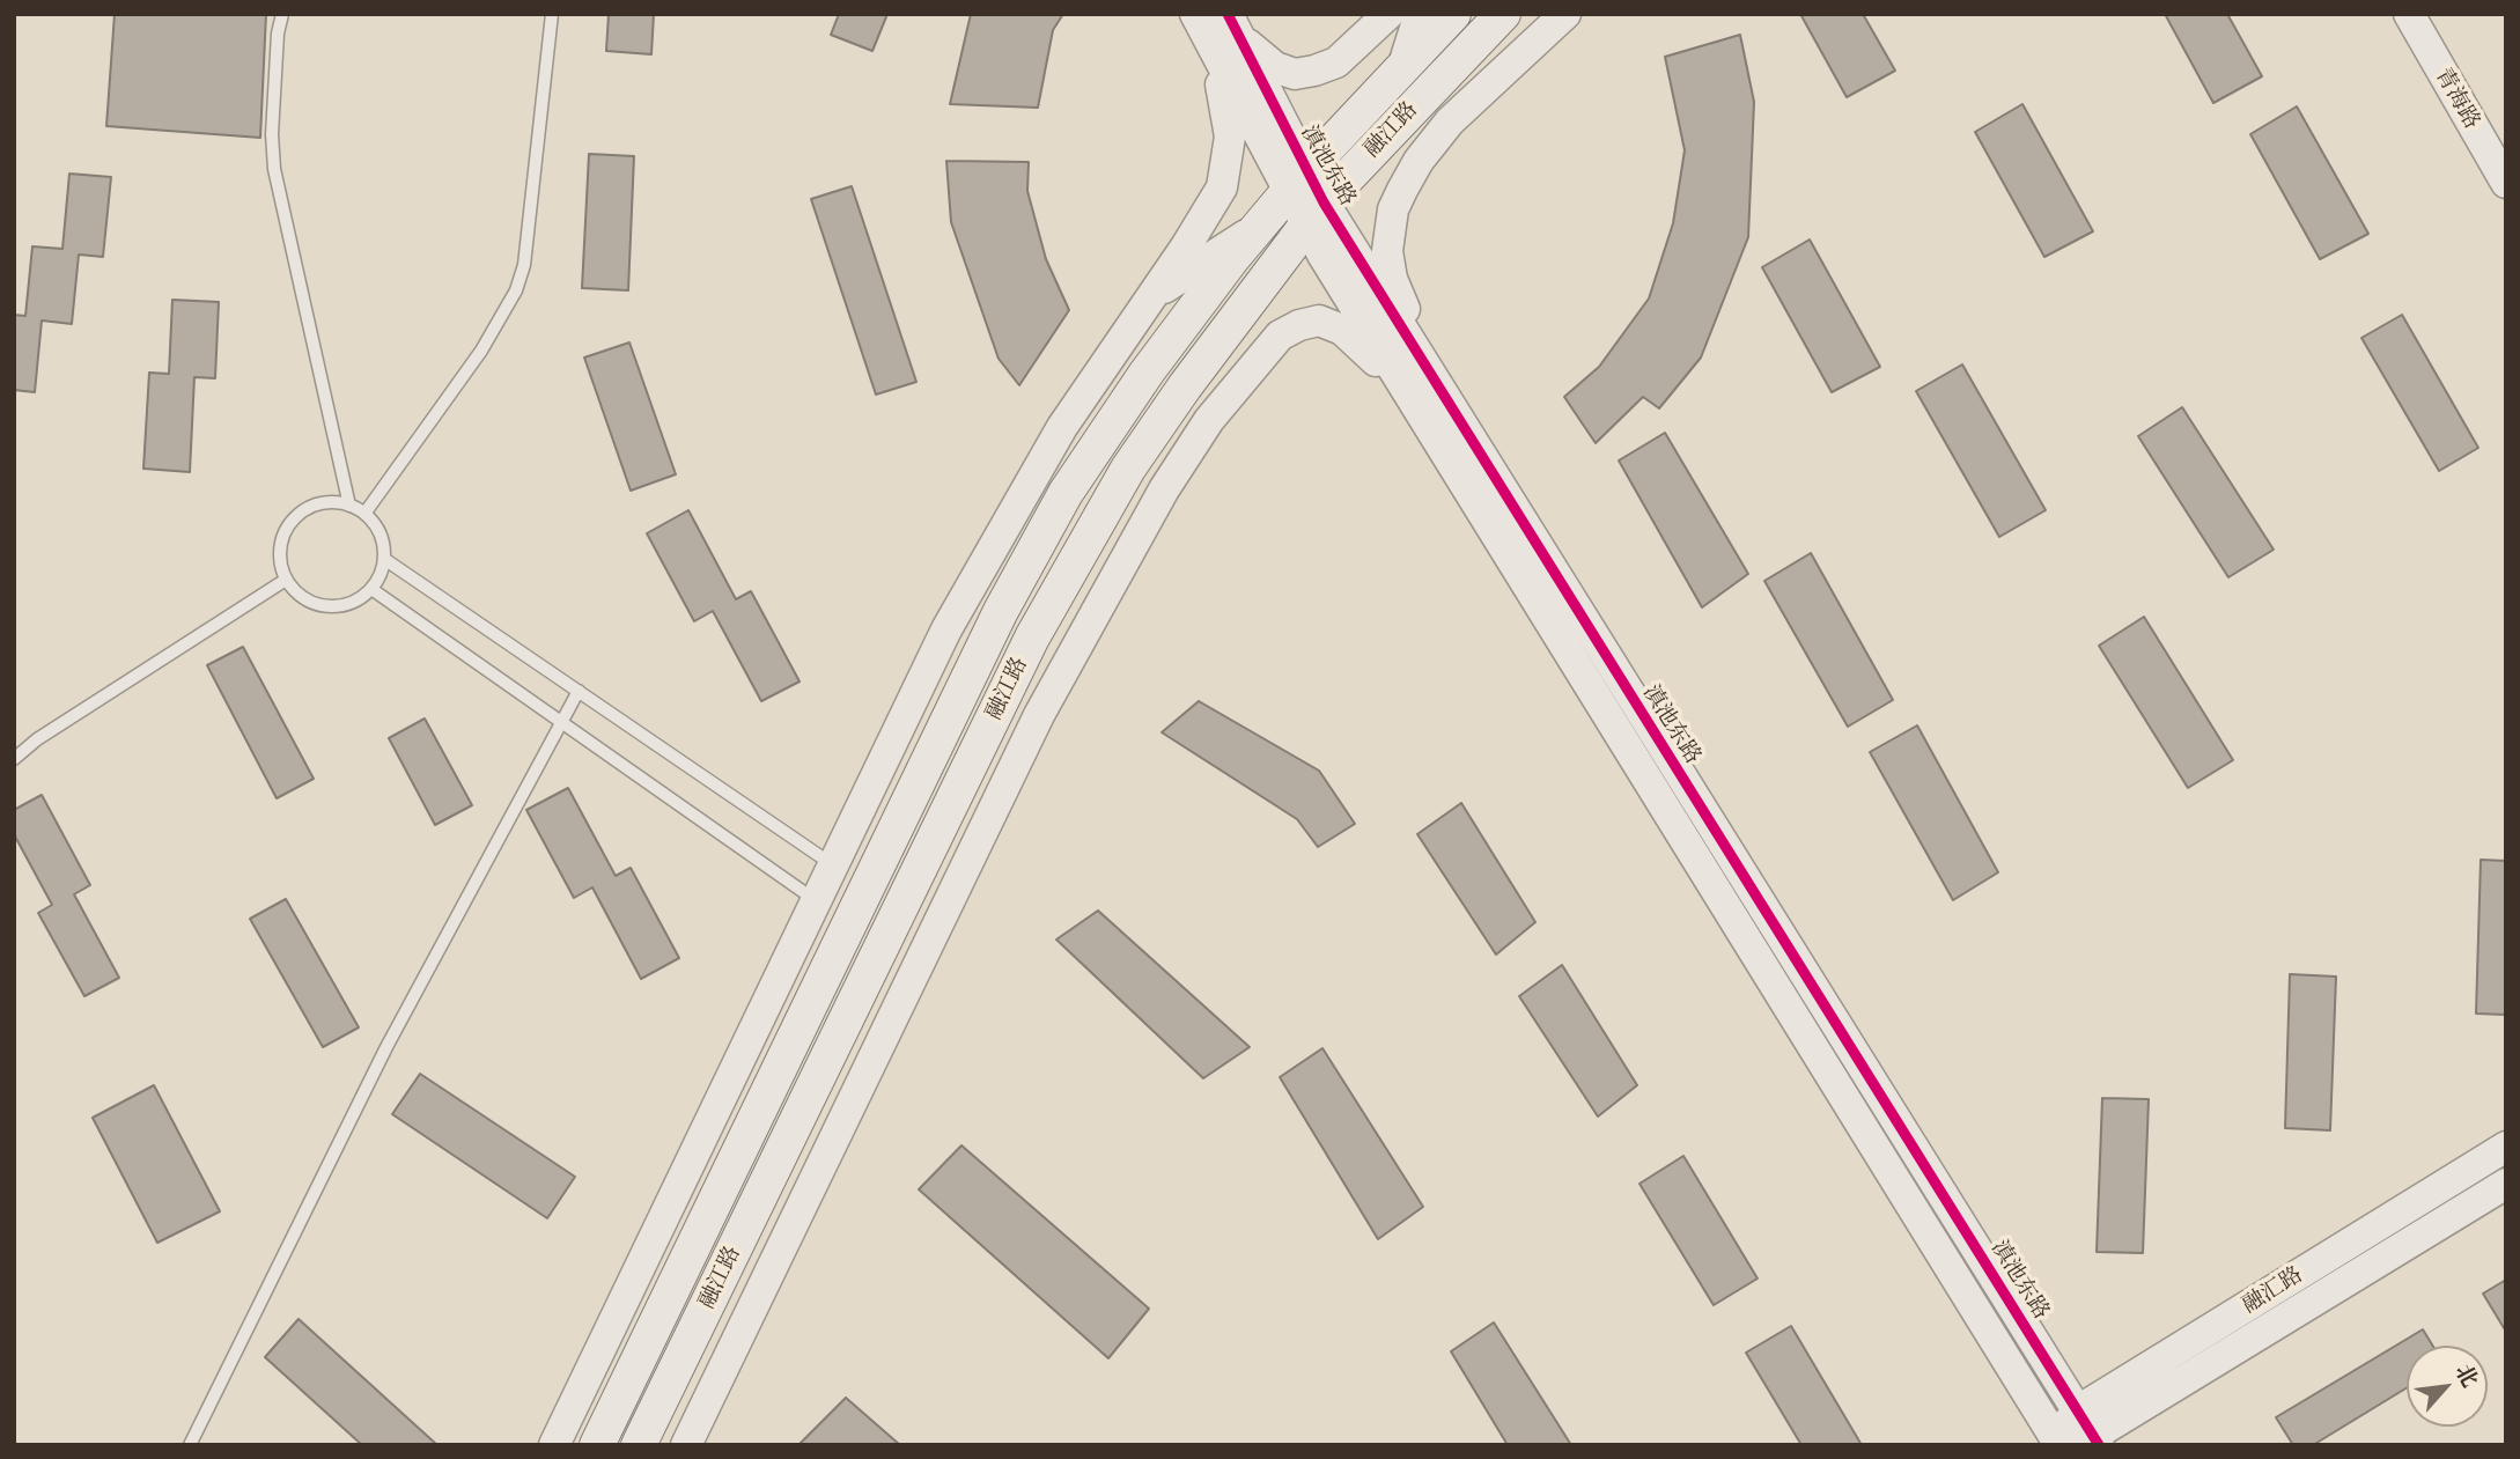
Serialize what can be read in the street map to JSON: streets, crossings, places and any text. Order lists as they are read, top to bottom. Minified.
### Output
{"streets":{"main road":["融江路"],"street":["青海路","滇池东路","融汇路"]},"crossings":[["融江路","滇池东路"],["滇池东路","融汇路"]],"north":"top right"}
